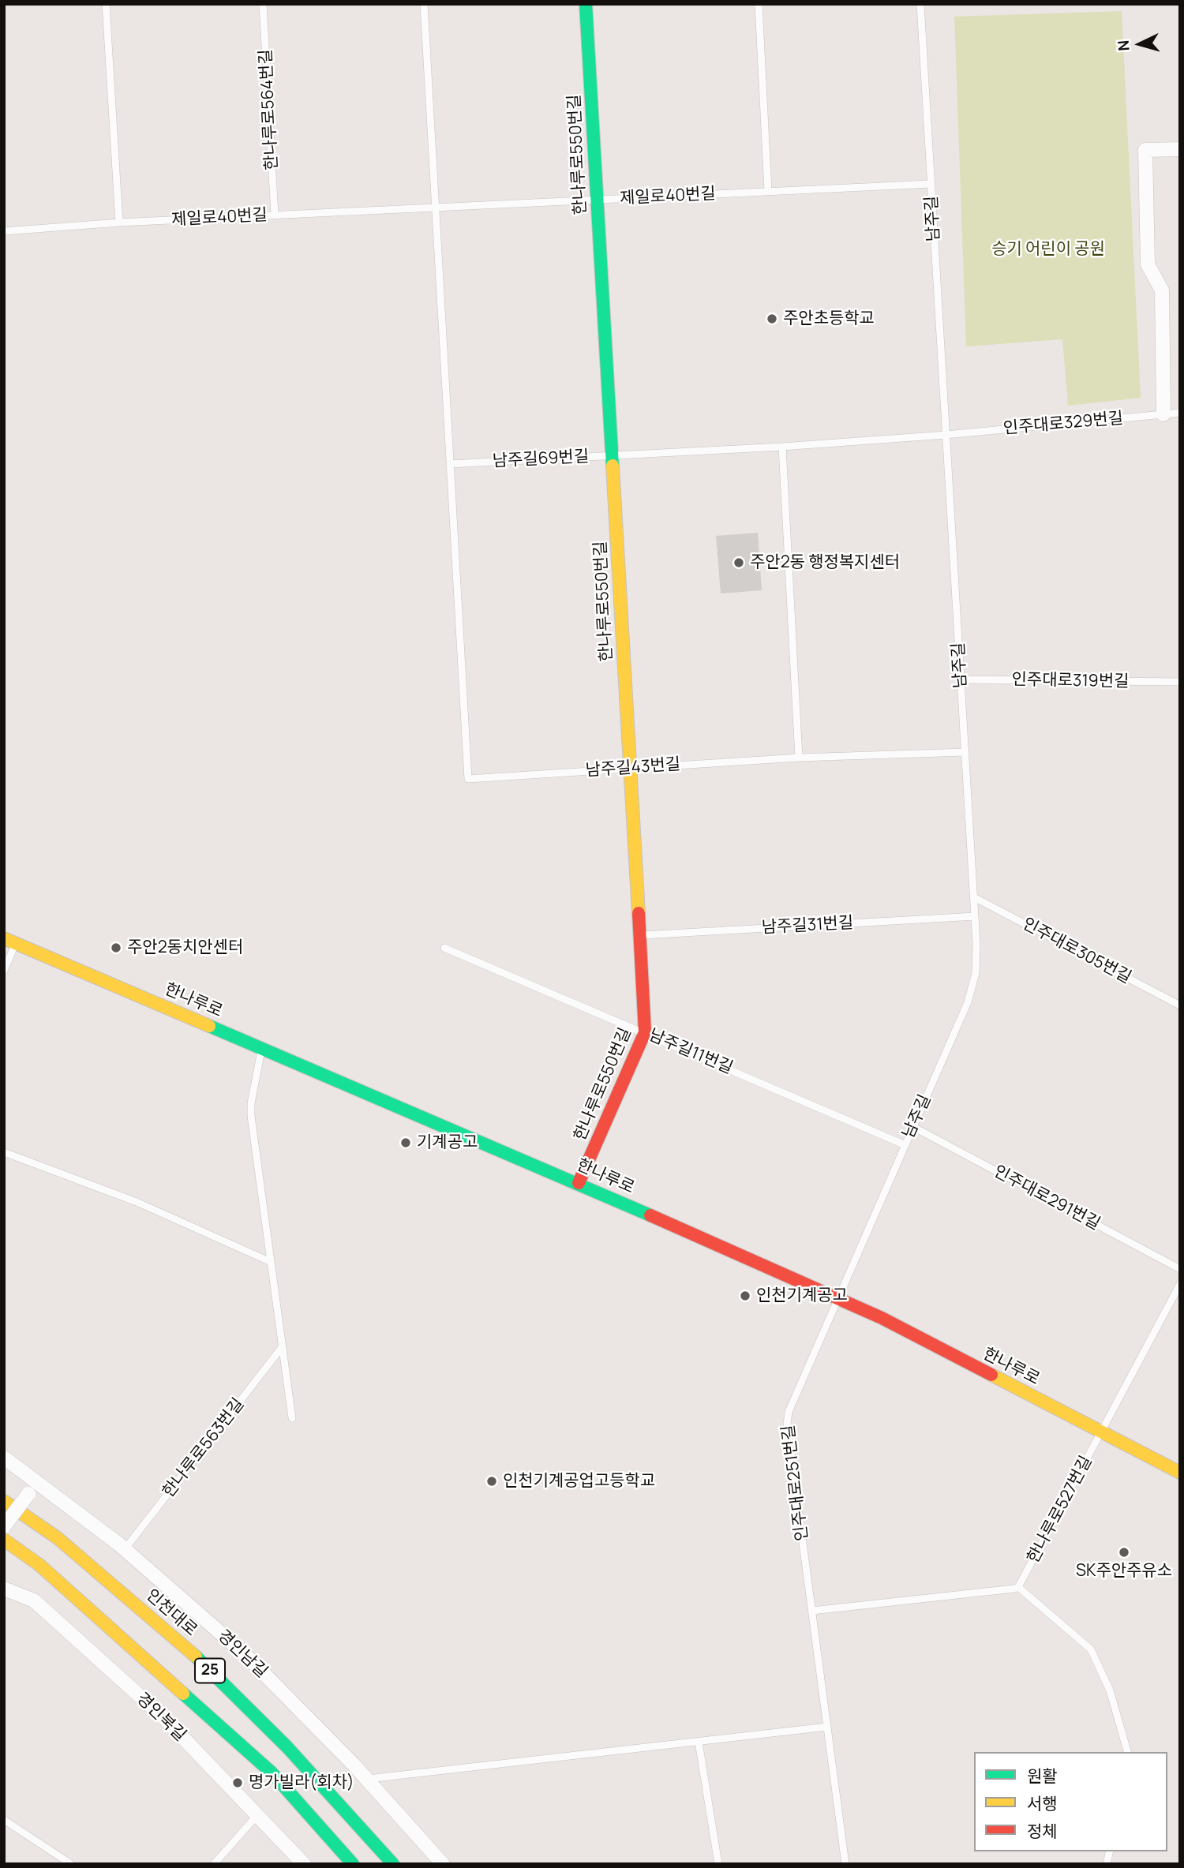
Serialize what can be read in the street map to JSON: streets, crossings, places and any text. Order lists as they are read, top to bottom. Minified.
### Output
{"streets":{"main road":["한나루로550번길","한나루로","인천대로","25"],"street":["경인남길","경인북길"],"lane":["한나루로564번길","제일로40번길","남주길","인주대로329번길","남주길69번길","인주대로319번길","남주길43번길","남주길31번길","인주대로305번길","남주길11번길","인주대로291번길","한나루로563번길","인주대로251번길","한나루로527번길"]},"crossings":[["한나루로564번길","제일로40번길"],["한나루로550번길","제일로40번길"],["한나루로550번길","남주길69번길"],["한나루로550번길","남주길43번길"],["한나루로550번길","남주길31번길"],["한나루로550번길","한나루로"],["한나루로550번길","남주길11번길"],["제일로40번길","남주길"],["남주길","인주대로329번길"],["남주길","남주길69번길"],["남주길","인주대로319번길"],["남주길","남주길43번길"],["남주길","남주길31번길"],["남주길","인주대로305번길"],["남주길","한나루로"],["남주길","남주길11번길"],["남주길","인주대로291번길"],["남주길","인주대로251번길"],["인주대로329번길","남주길69번길"],["남주길69번길","남주길43번길"],["한나루로","인주대로251번길"],["한나루로","한나루로527번길"],["한나루로563번길","경인남길"]],"parks":["승기 어린이 공원"],"places":["주안초등학교","주안2동 행정복지센터","주안2동치안센터","기계공고","인천기계공고","인천기계공업고등학교","SK주안주유소","명가빌라(회차)"],"legend":["원활","서행","정체"],"north":"left"}
